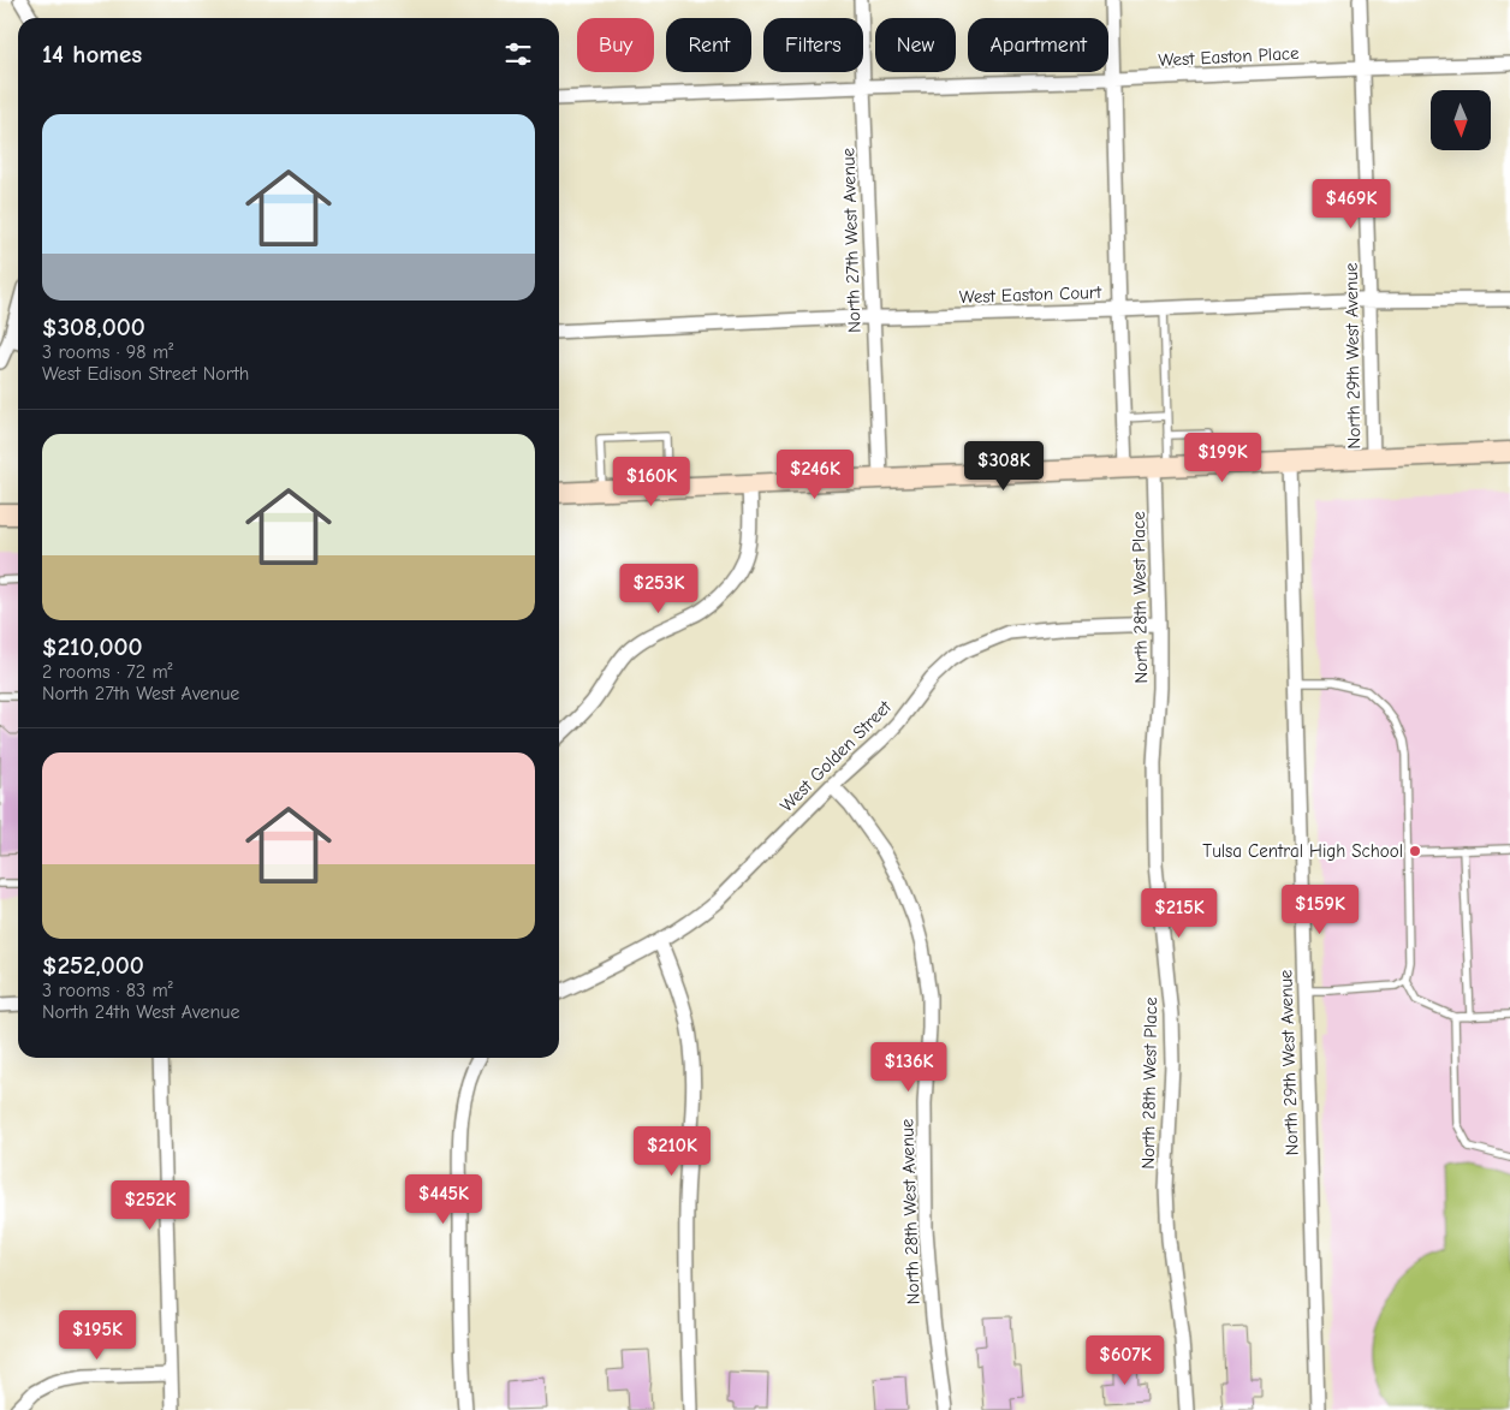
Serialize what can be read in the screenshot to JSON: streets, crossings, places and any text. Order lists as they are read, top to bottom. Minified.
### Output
{"streets":{"street":["West Easton Place","North 27th West Avenue","West Easton Court","North 29th West Avenue","North 28th West Place","West Golden Street","North 28th West Avenue"]},"crossings":[["West Easton Place","North 27th West Avenue"],["West Easton Place","North 29th West Avenue"],["North 27th West Avenue","West Easton Court"],["West Easton Court","North 29th West Avenue"],["North 28th West Place","West Golden Street"],["West Golden Street","North 28th West Avenue"]],"places":["Tulsa Central High School"],"north":"bottom","page":{"chip":["Buy","Rent","Filters","New","Apartment"],"heading":"14 homes","list":[{"name":"$308,000","note":"3 rooms · 98 m² · West Edison Street North"},{"name":"$210,000","note":"2 rooms · 72 m² · North 27th West Avenue"},{"name":"$252,000","note":"3 rooms · 83 m² · North 24th West Avenue"}],"price":["$469K","$199K","$308K","$246K","$160K","$253K","$159K","$215K","$136K","$210K","$445K","$252K","$195K","$607K"]}}
